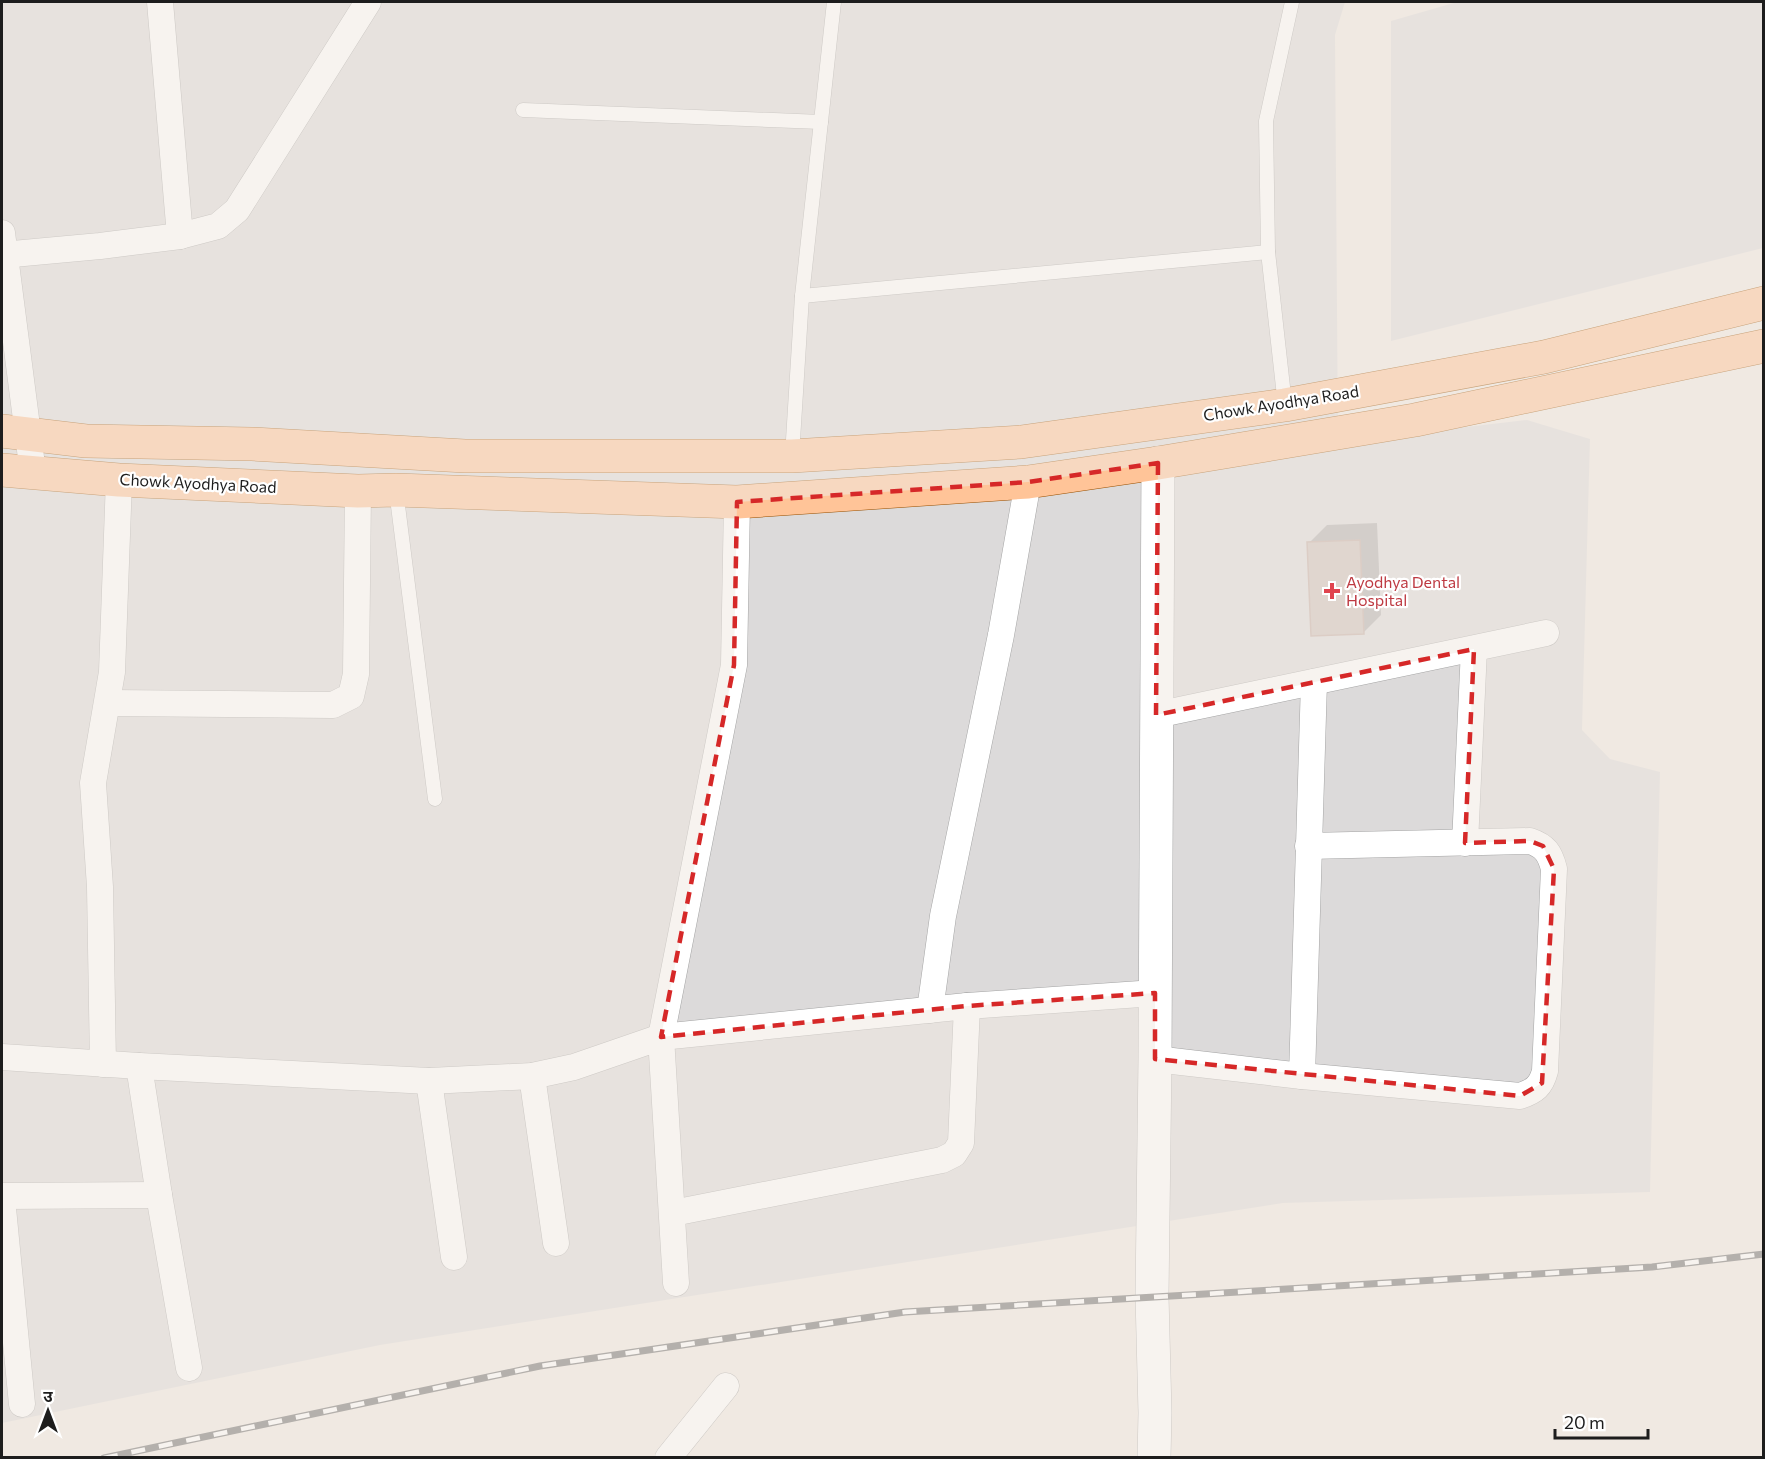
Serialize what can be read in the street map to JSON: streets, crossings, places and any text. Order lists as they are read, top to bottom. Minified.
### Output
{"streets":{"main road":["Chowk Ayodhya Road"]},"places":{"health":["Ayodhya Dental Hospital"]},"scale_bar":"20 m","north":"top"}
